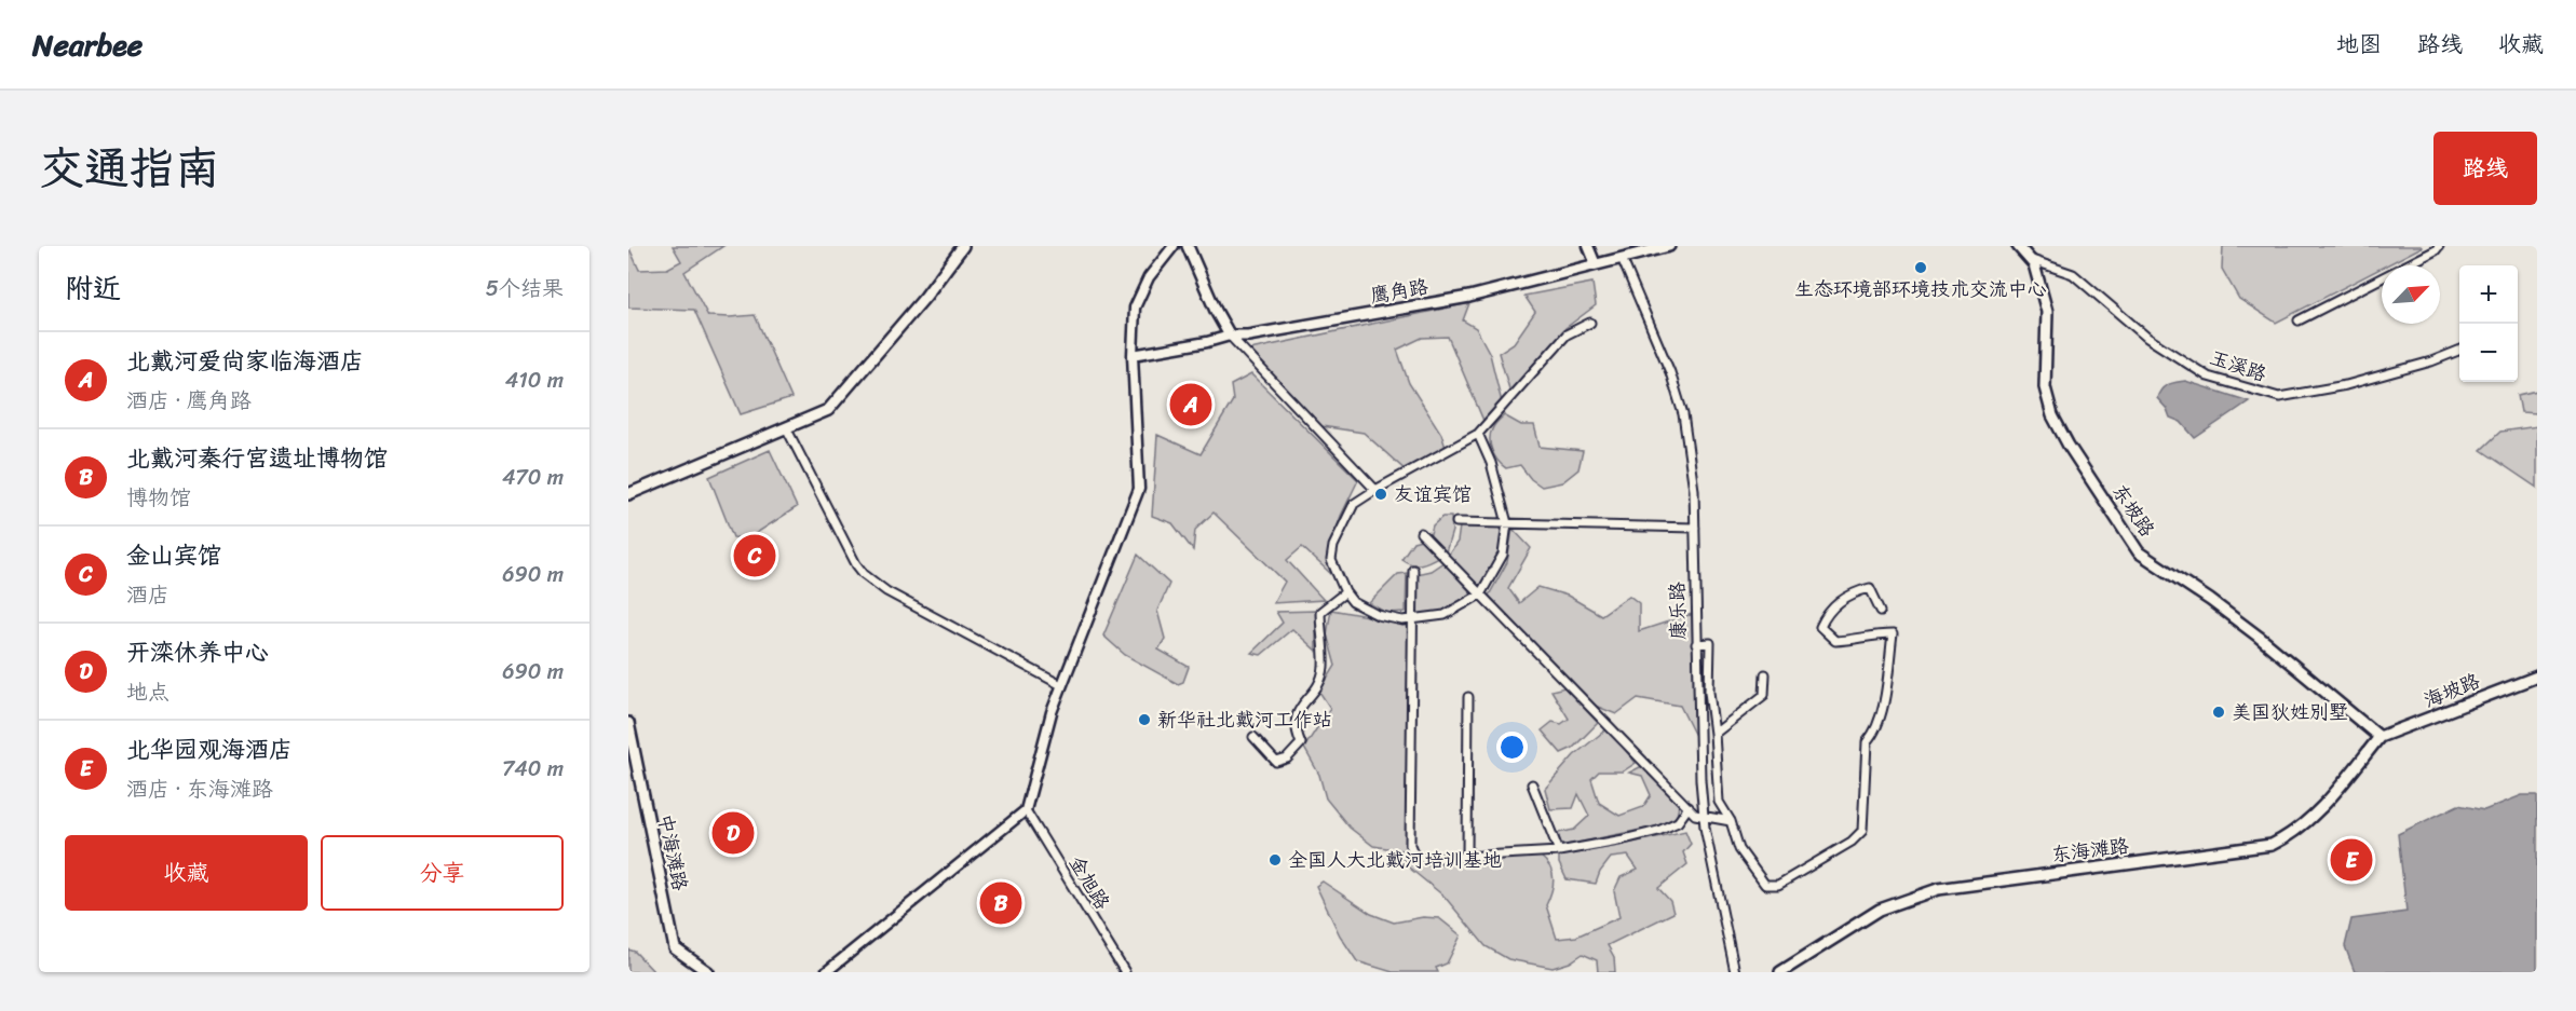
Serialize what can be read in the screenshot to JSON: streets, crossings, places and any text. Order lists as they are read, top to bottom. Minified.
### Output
{"streets":{"main road":["鹰角路","东坡路","海坡路","东海滩路","中海滩路"],"street":["玉溪路","康乐路","金旭路"]},"crossings":[["鹰角路","康乐路"],["玉溪路","东坡路"],["东坡路","海坡路"],["东坡路","东海滩路"],["海坡路","东海滩路"]],"places":["生态环境部环境技术交流中心","友谊宾馆","美国狄姓别墅","新华社北戴河工作站","全国人大北戴河培训基地"],"north":"top right","page":{"header":"Nearbee","nav":["地图","路线","收藏"],"title":"交通指南","buttons":["路线",["收藏","分享"]],"heading":["附近","5个结果"],"map_buttons":["+","−"],"list":[{"mark":"A","name":"北戴河爱尚家临海酒店","note":"酒店 · 鹰角路","value":"410 m"},{"mark":"B","name":"北戴河秦行宫遗址博物馆","note":"博物馆","value":"470 m"},{"mark":"C","name":"金山宾馆","note":"酒店","value":"690 m"},{"mark":"D","name":"开滦休养中心","note":"地点","value":"690 m"},{"mark":"E","name":"北华园观海酒店","note":"酒店 · 东海滩路","value":"740 m"}],"pins":["A","C","D","E","B"]}}
